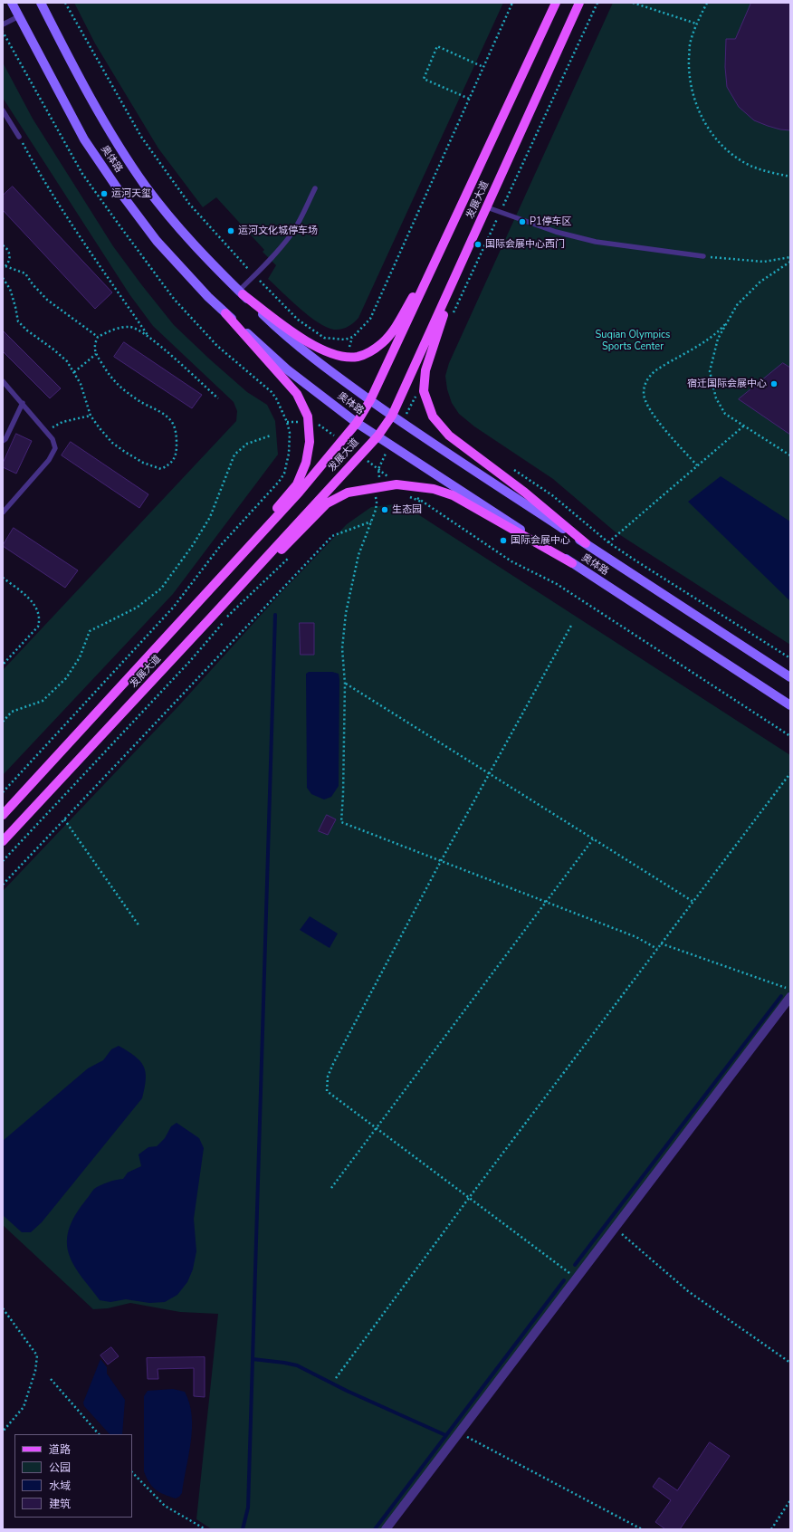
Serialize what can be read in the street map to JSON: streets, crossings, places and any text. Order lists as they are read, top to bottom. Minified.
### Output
{"streets":{"main road":["奥体路","发展大道"]},"crossings":[["奥体路","发展大道"]],"parks":["Suqian Olympics Sports Center"],"places":["运河天玺","P1停车区","运河文化城停车场","国际会展中心西门","宿迁国际会展中心","生态园","国际会展中心"],"legend":["道路","公园","水域","建筑"]}
